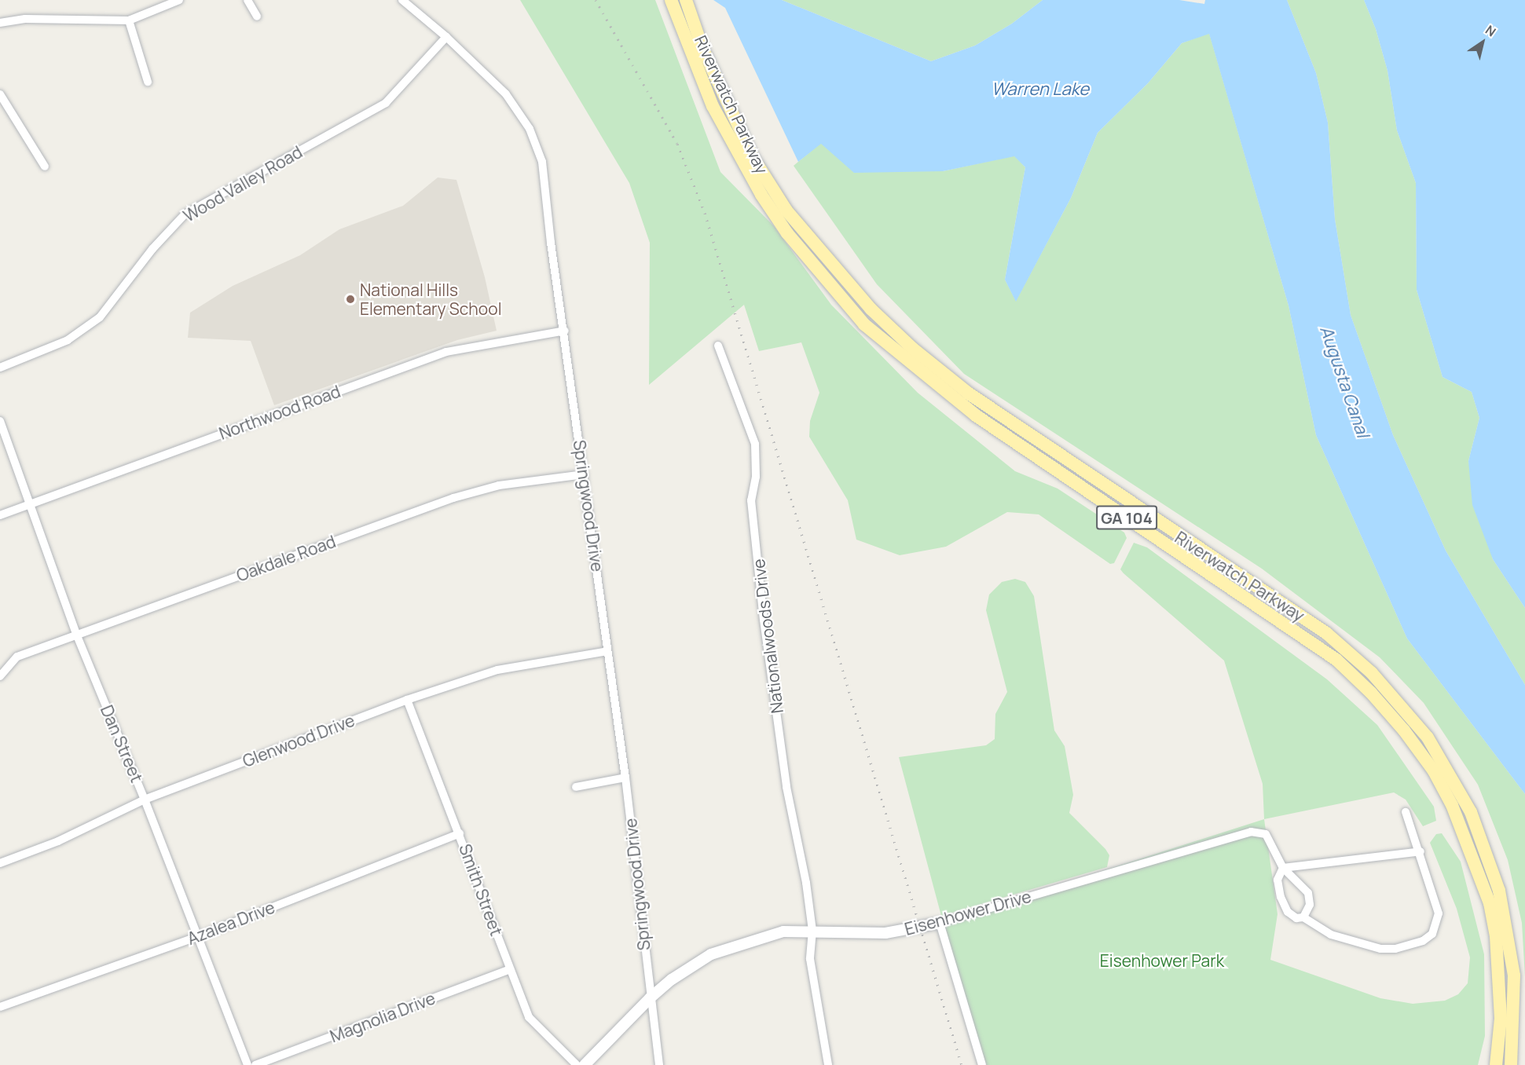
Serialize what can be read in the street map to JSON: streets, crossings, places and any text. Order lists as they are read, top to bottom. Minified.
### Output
{"streets":{"main road":["Riverwatch Parkway","GA 104"],"street":["Wood Valley Road","Northwood Road","Springwood Drive","Oakdale Road","Nationalwoods Drive","Glenwood Drive","Dan Street","Smith Street","Eisenhower Drive","Azalea Drive","Magnolia Drive"]},"crossings":[["Wood Valley Road","Springwood Drive"],["Northwood Road","Springwood Drive"],["Northwood Road","Dan Street"],["Springwood Drive","Oakdale Road"],["Springwood Drive","Glenwood Drive"],["Springwood Drive","Eisenhower Drive"],["Oakdale Road","Dan Street"],["Nationalwoods Drive","Eisenhower Drive"],["Glenwood Drive","Dan Street"],["Glenwood Drive","Smith Street"],["Dan Street","Azalea Drive"],["Smith Street","Azalea Drive"],["Smith Street","Magnolia Drive"]],"water":["Warren Lake","Augusta Canal"],"parks":["Eisenhower Park"],"places":["National Hills Elementary School"],"north":"top right"}
